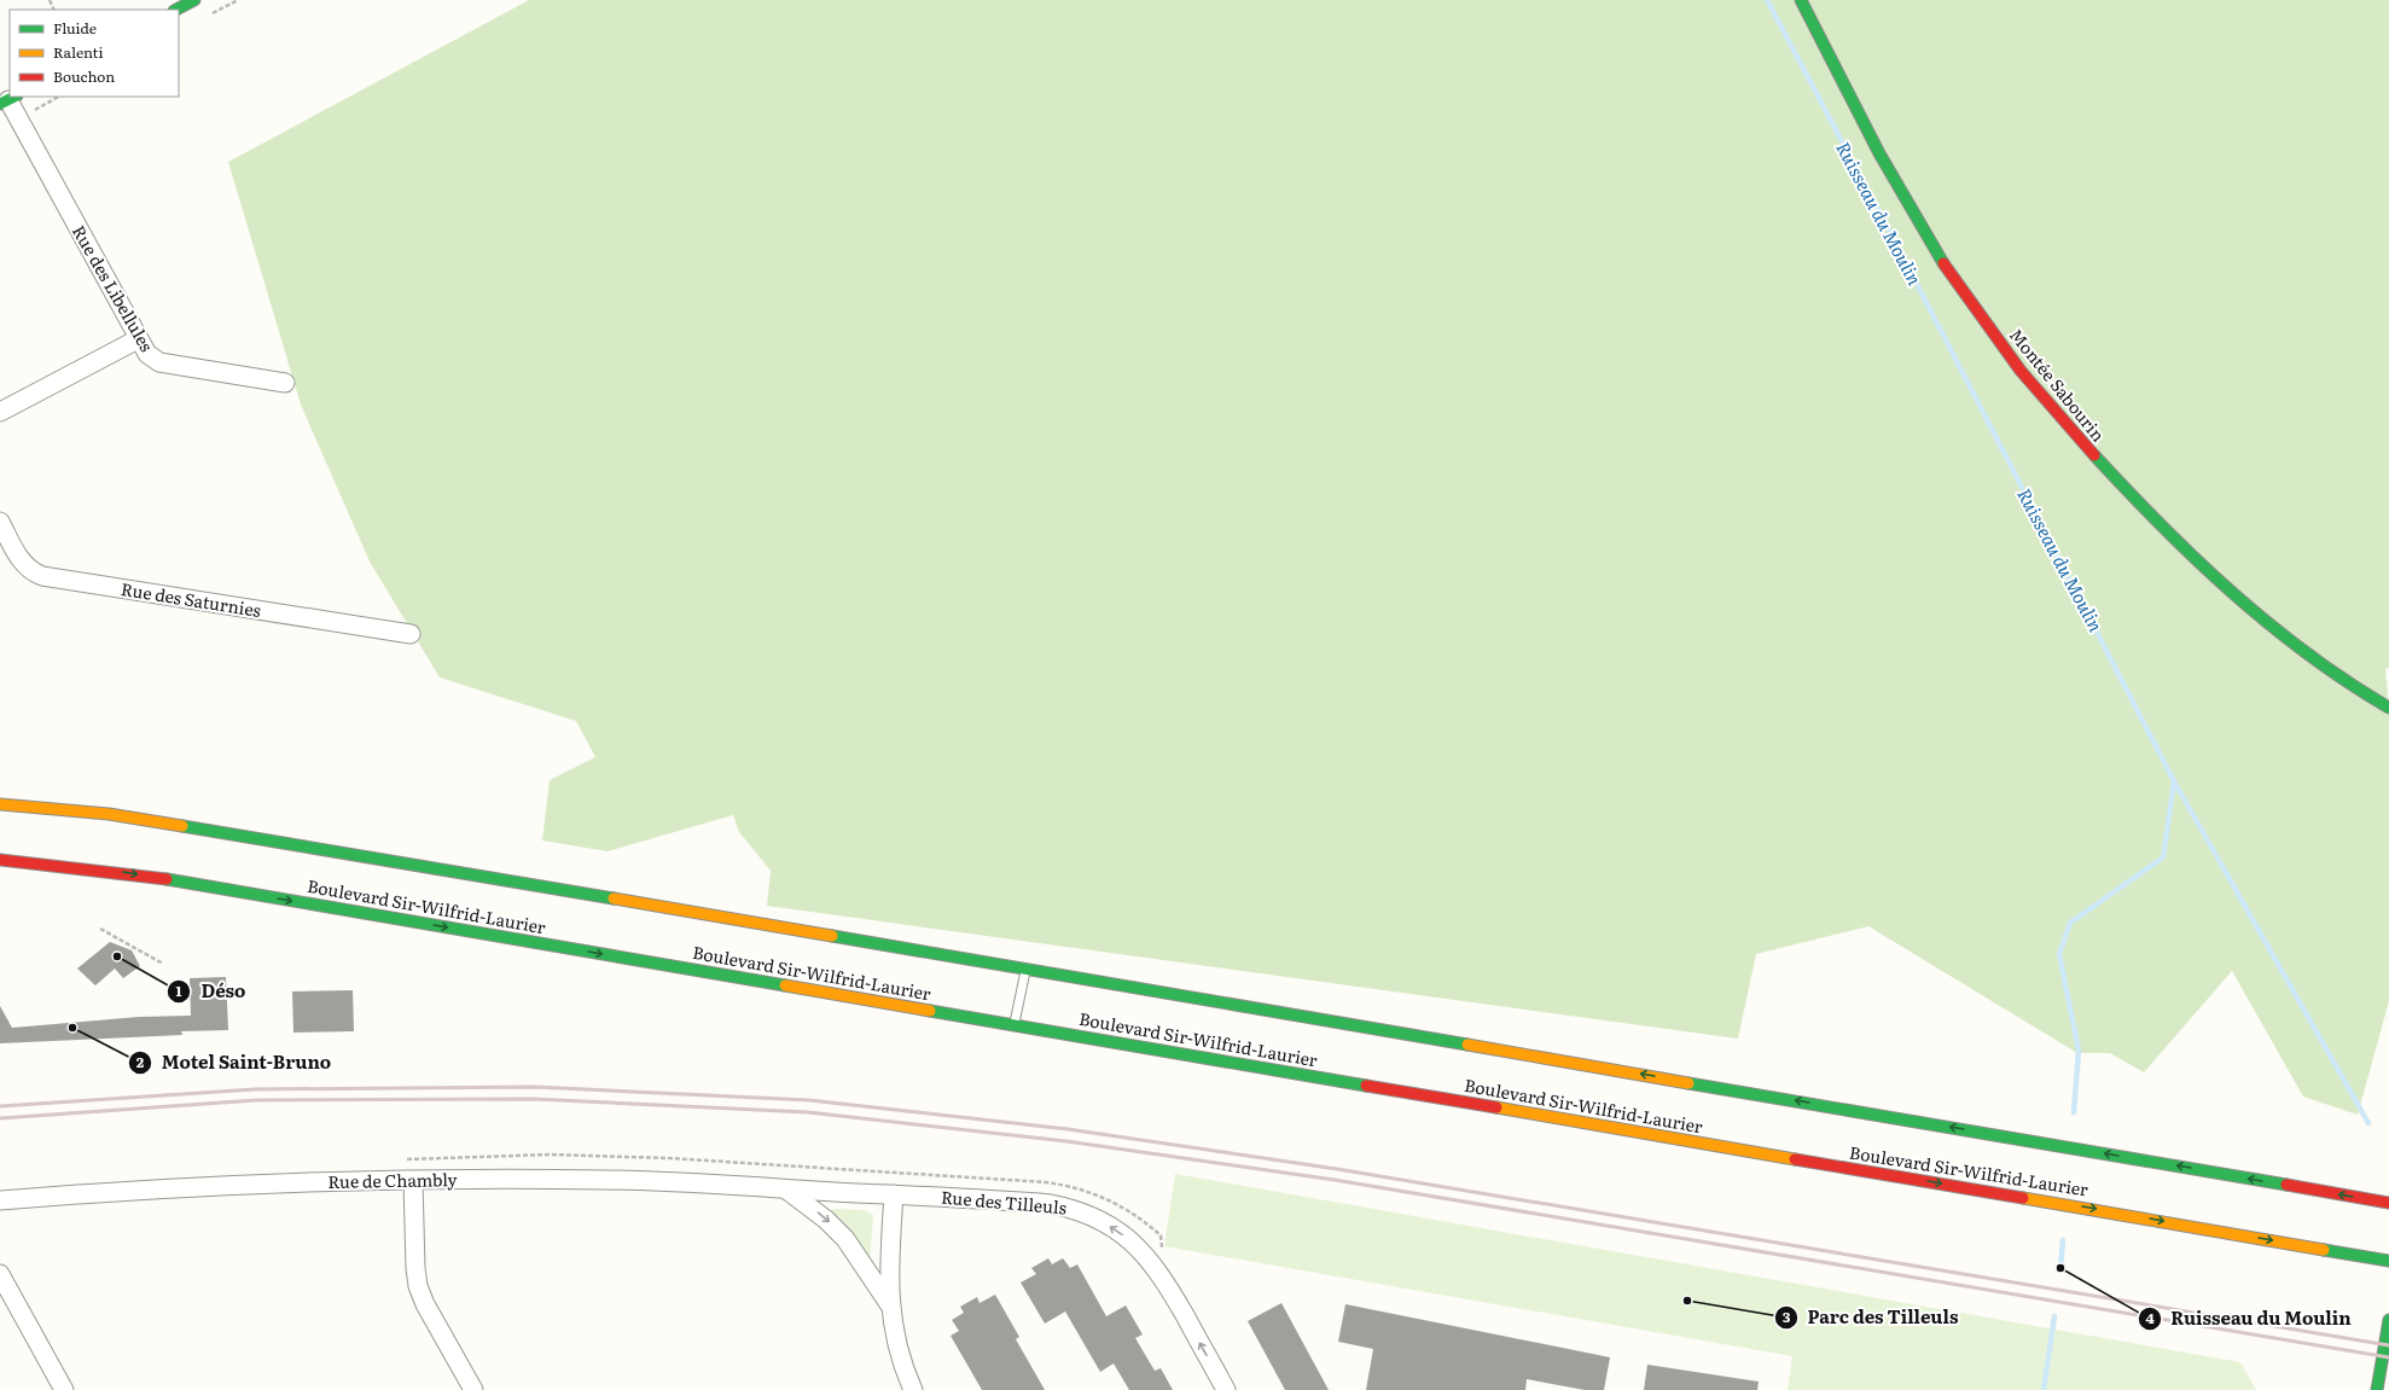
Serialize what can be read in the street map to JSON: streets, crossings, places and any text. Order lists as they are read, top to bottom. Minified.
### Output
{"streets":{"main road":["Montée Sabourin","Boulevard Sir-Wilfrid-Laurier"],"street":["Rue des Libellules","Rue des Saturnies","Rue de Chambly","Rue des Tilleuls"]},"crossings":[["Rue de Chambly","Rue des Tilleuls"]],"one_way":["Rue des Tilleuls"],"water":["Ruisseau du Moulin"],"places":["Déso","Motel Saint-Bruno","Ruisseau du Moulin","Parc des Tilleuls"],"legend":["Fluide","Ralenti","Bouchon"]}
